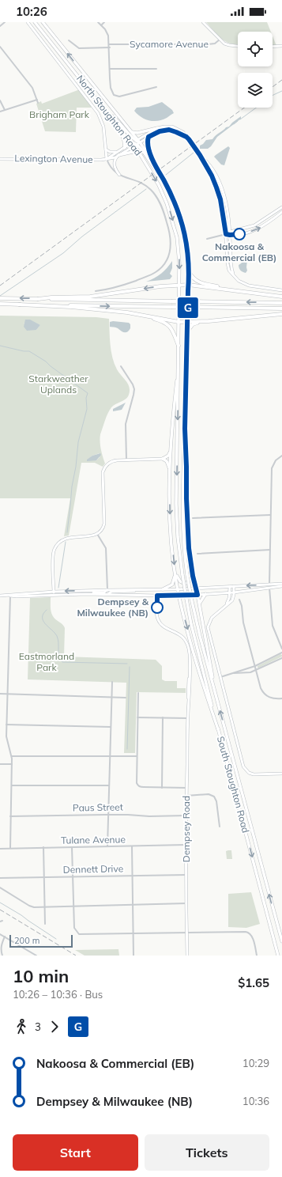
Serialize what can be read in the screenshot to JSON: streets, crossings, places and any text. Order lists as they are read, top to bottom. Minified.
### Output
{"streets":{"main road":["North Stoughton Road","South Stoughton Road"],"street":["Sycamore Avenue","Lexington Avenue","Paus Street","Dempsey Road","Tulane Avenue","Dennett Drive"]},"crossings":[["North Stoughton Road","South Stoughton Road"],["Paus Street","Dempsey Road"],["Dempsey Road","Tulane Avenue"],["Dempsey Road","Dennett Drive"]],"parks":["Brigham Park","Starkweather Uplands","Eastmorland Park"],"places":["Nakoosa & Commercial (EB)","Dempsey & Milwaukee (NB)"],"lines":["bus line G"],"scale_bar":"200 m","page":{"status":"10:26","on_map":"G","scale":"200 m","heading":["10 min","10:26 – 10:36 · Bus","$1.65"],"legs":["3","G"],"list":[{"name":"Nakoosa & Commercial (EB)","value":"10:29"},{"name":"Dempsey & Milwaukee (NB)","value":"10:36"}],"buttons":["Start","Tickets"]}}
